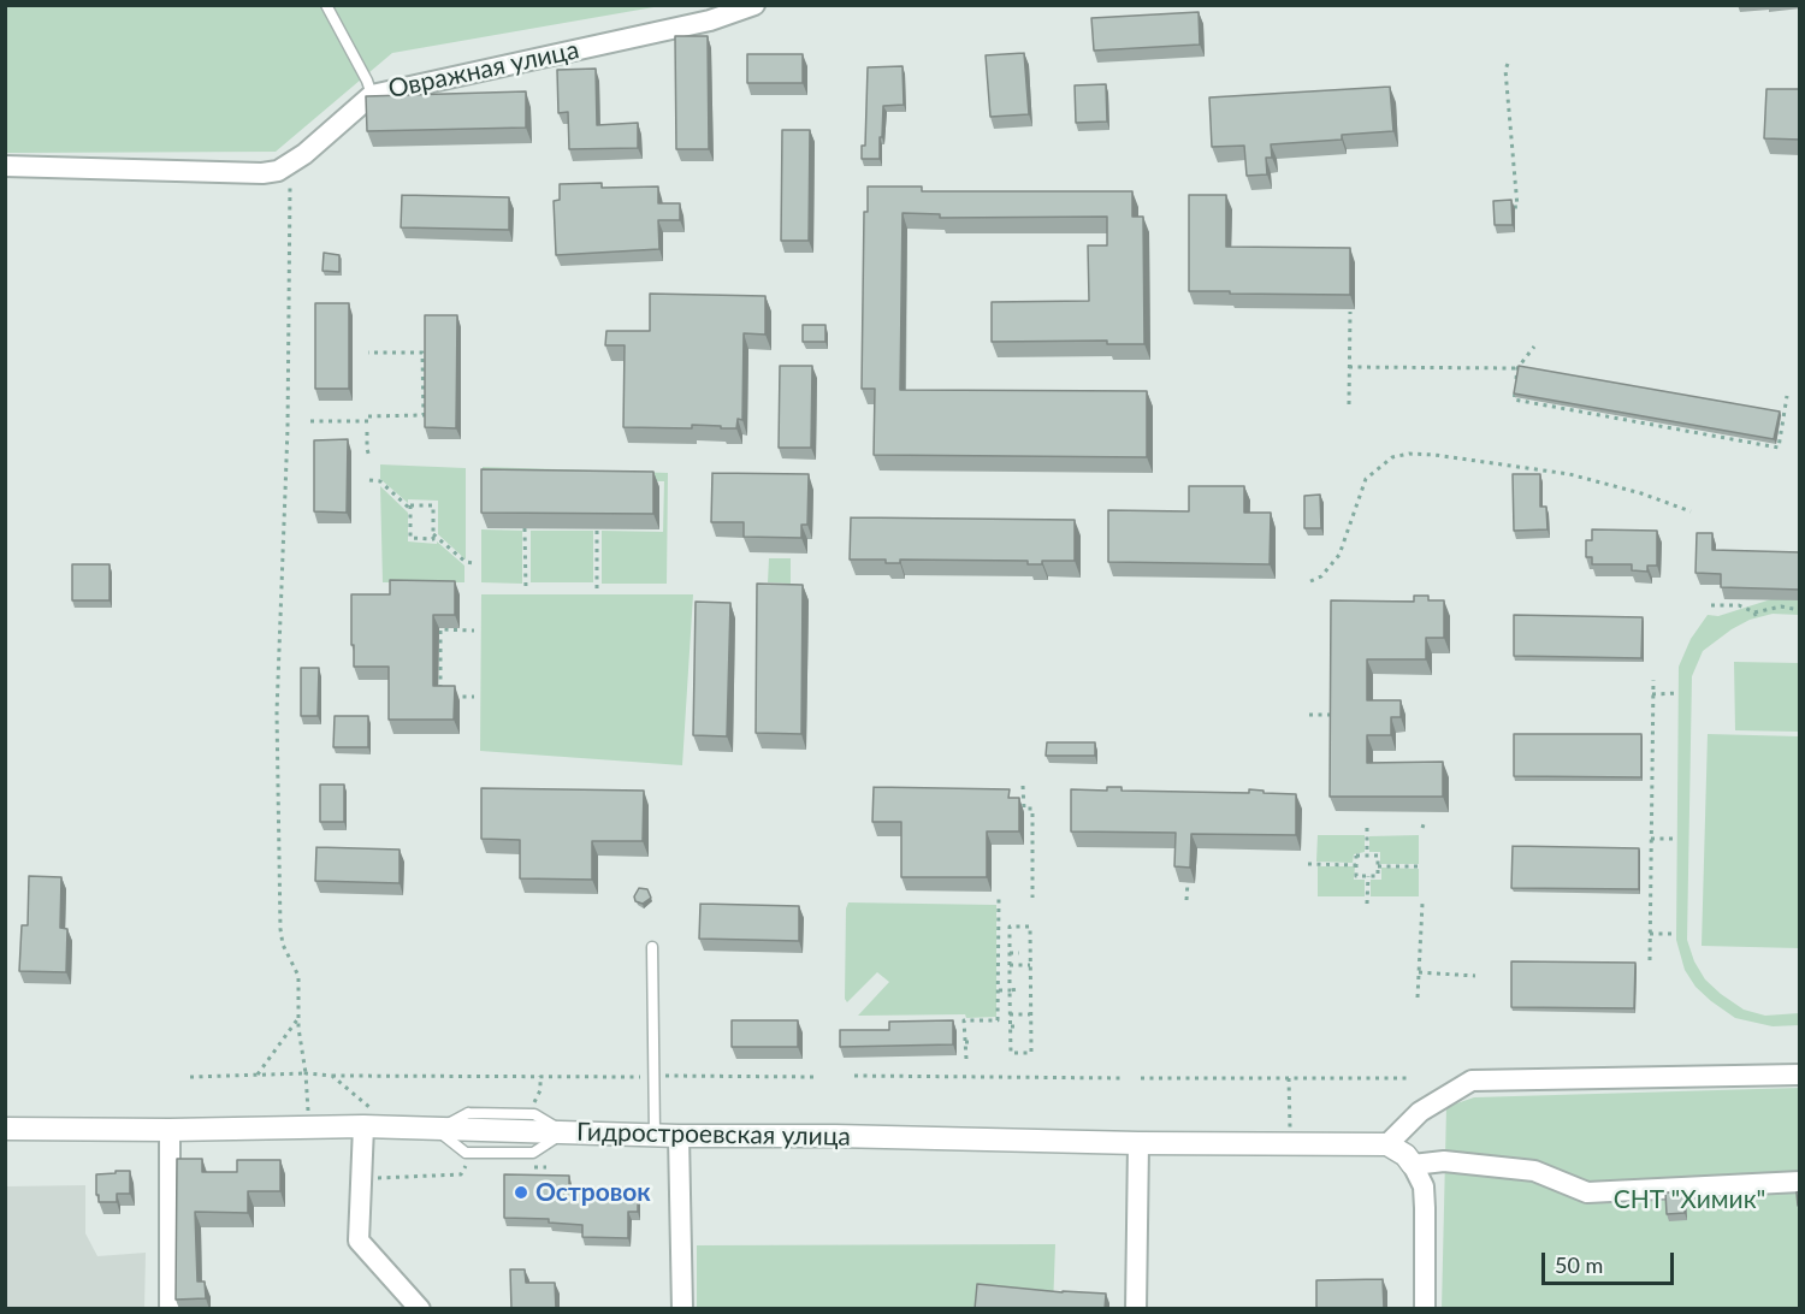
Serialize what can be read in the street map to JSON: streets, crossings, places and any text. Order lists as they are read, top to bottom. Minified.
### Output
{"streets":{"street":["Овражная улица","Гидростроевская улица"]},"parks":["СНТ \"Химик\""],"places":["Островок"],"scale_bar":"50 m"}
